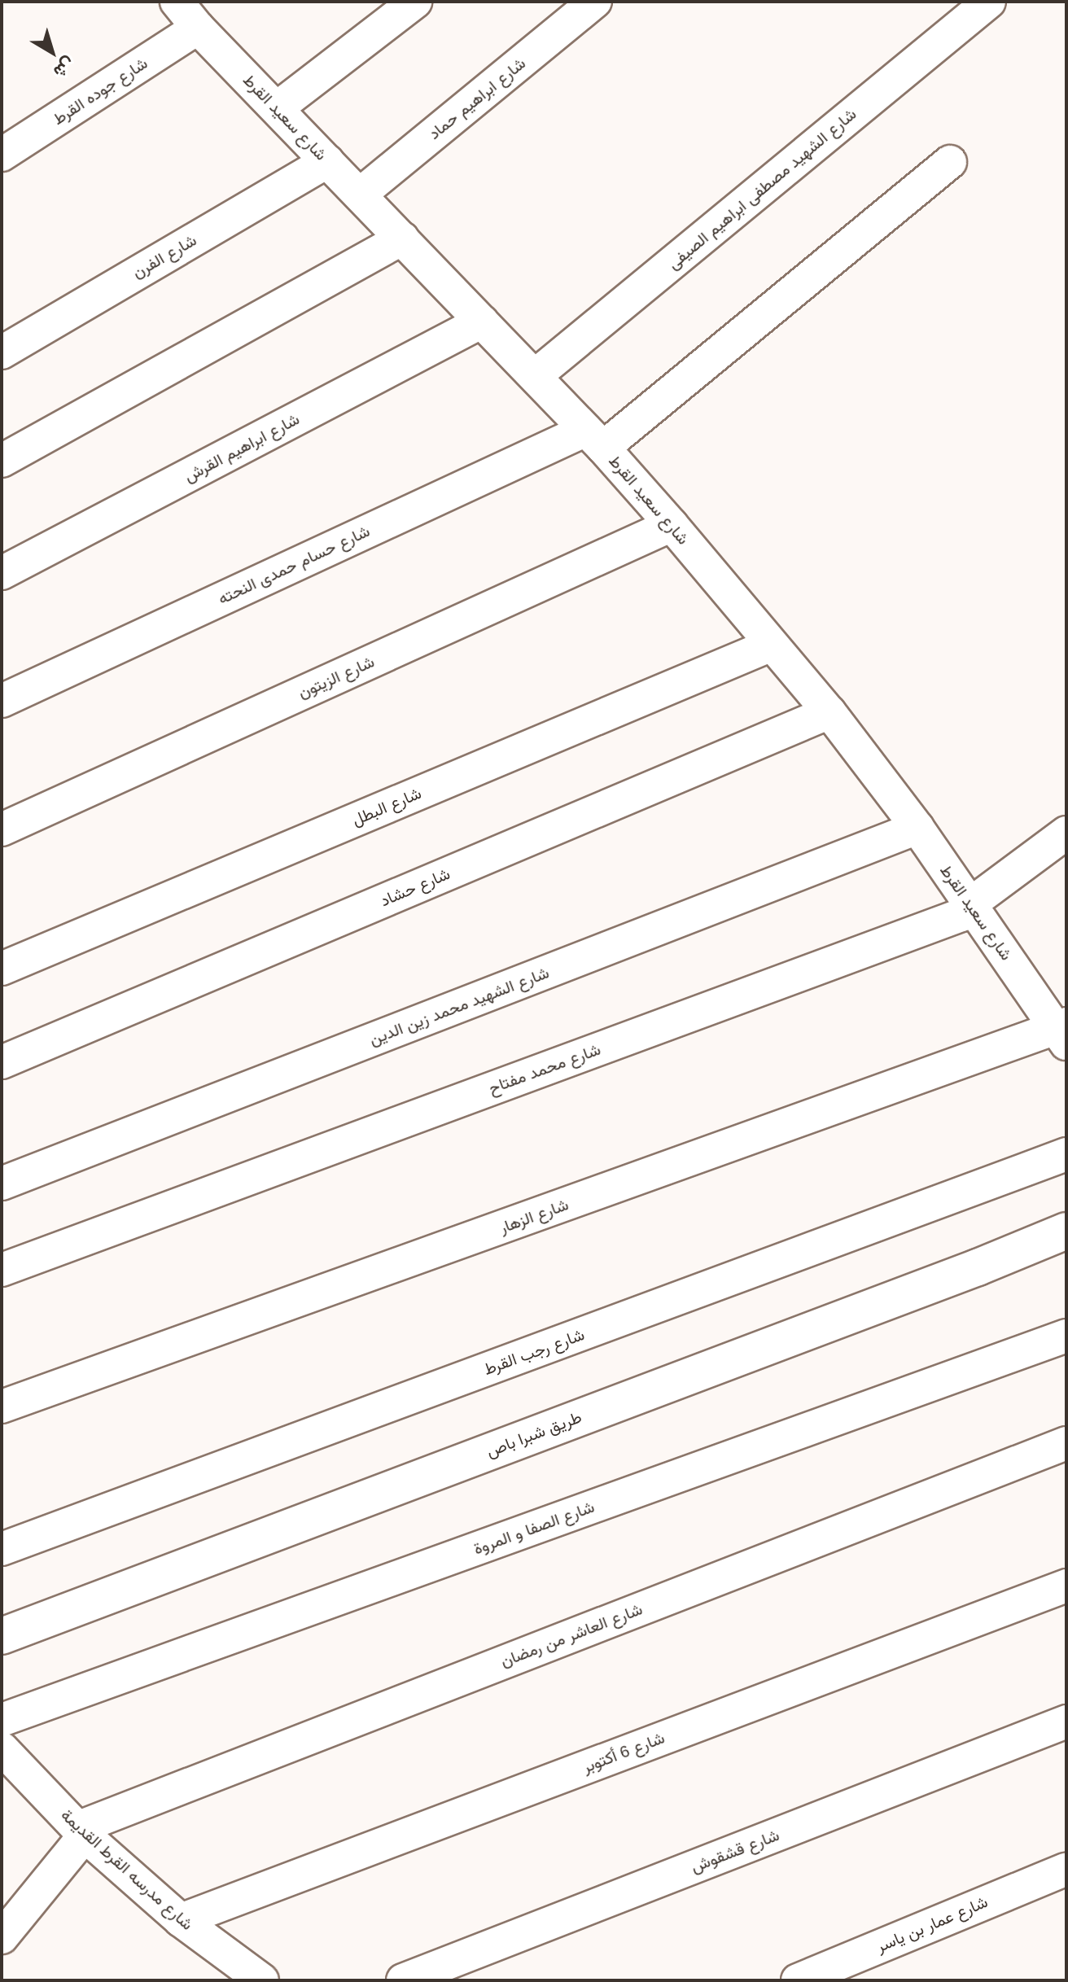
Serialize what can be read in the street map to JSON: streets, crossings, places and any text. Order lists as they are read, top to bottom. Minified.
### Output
{"streets":{"main road":["طريق شبرا باص"],"street":["شارع جوده القرط","شارع ابراهيم حماد","شارع سعيد القرط","شارع الشهيد مصطفى ابراهيم الصيفى","شارع الفرن","شارع ابراهيم القرش","شارع حسام حمدى النحته","شارع الزيتون","شارع البطل","شارع حشاد","شارع الشهيد محمد زين الدين","شارع محمد مفتاح","شارع الزهار","شارع رجب القرط","شارع الصفا و المروة","شارع العاشر من رمضان","شارع 6 أكتوبر","شارع قشقوش","شارع مدرسه القرط القديمة","شارع عمار بن ياسر"]},"crossings":[["شارع جوده القرط","شارع سعيد القرط"],["شارع ابراهيم حماد","شارع سعيد القرط"],["شارع سعيد القرط","شارع الشهيد مصطفى ابراهيم الصيفى"],["شارع سعيد القرط","شارع الفرن"],["شارع سعيد القرط","شارع ابراهيم القرش"],["شارع سعيد القرط","شارع حسام حمدى النحته"],["شارع سعيد القرط","شارع الزيتون"],["شارع سعيد القرط","شارع البطل"],["شارع سعيد القرط","شارع حشاد"],["شارع سعيد القرط","شارع الشهيد محمد زين الدين"],["شارع سعيد القرط","شارع محمد مفتاح"],["شارع سعيد القرط","شارع الزهار"],["شارع العاشر من رمضان","شارع مدرسه القرط القديمة"],["شارع 6 أكتوبر","شارع مدرسه القرط القديمة"]],"north":"bottom right"}
